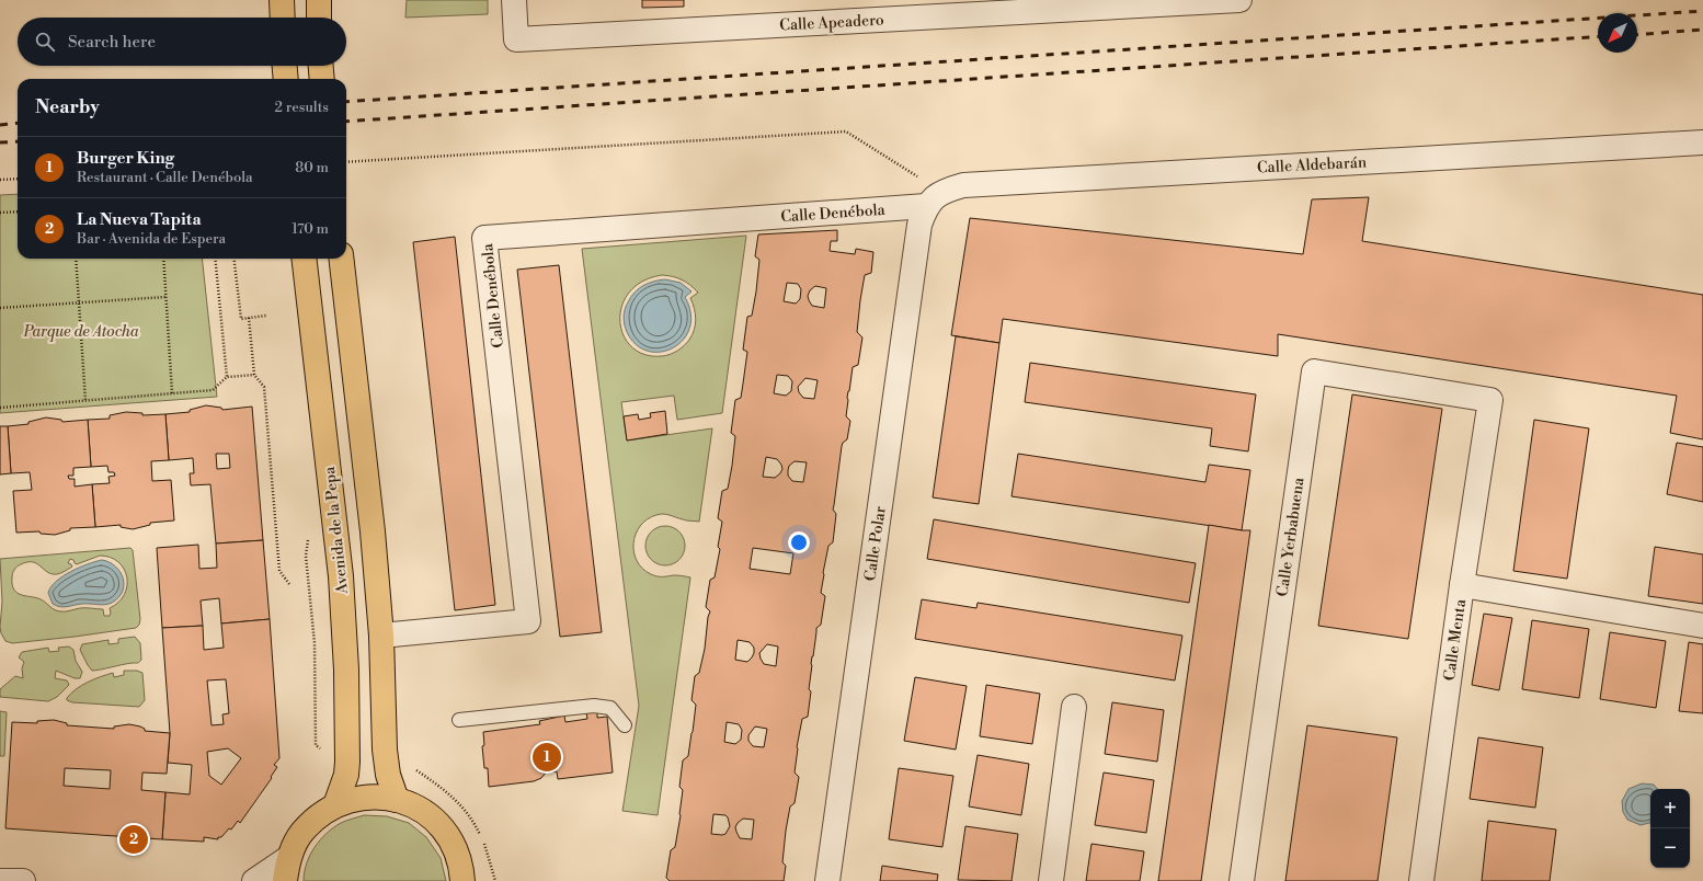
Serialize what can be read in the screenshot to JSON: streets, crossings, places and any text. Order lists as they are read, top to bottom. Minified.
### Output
{"streets":{"main road":["Avenida de la Pepa"],"street":["Calle Apeadero","Calle Aldebarán","Calle Denébola","Calle Yerbabuena","Calle Polar","Calle Menta"]},"crossings":[["Calle Aldebarán","Calle Denébola"],["Calle Aldebarán","Calle Polar"],["Calle Denébola","Calle Polar"],["Calle Yerbabuena","Calle Menta"]],"parks":["Parque de Atocha"],"north":"bottom left","page":{"search":"Search here","heading":["Nearby","2 results"],"list":[{"mark":"1","name":"Burger King","note":"Restaurant · Calle Denébola","value":"80 m"},{"mark":"2","name":"La Nueva Tapita","note":"Bar · Avenida de Espera","value":"170 m"}],"pins":["1","2"],"map_buttons":["+","−"]}}
